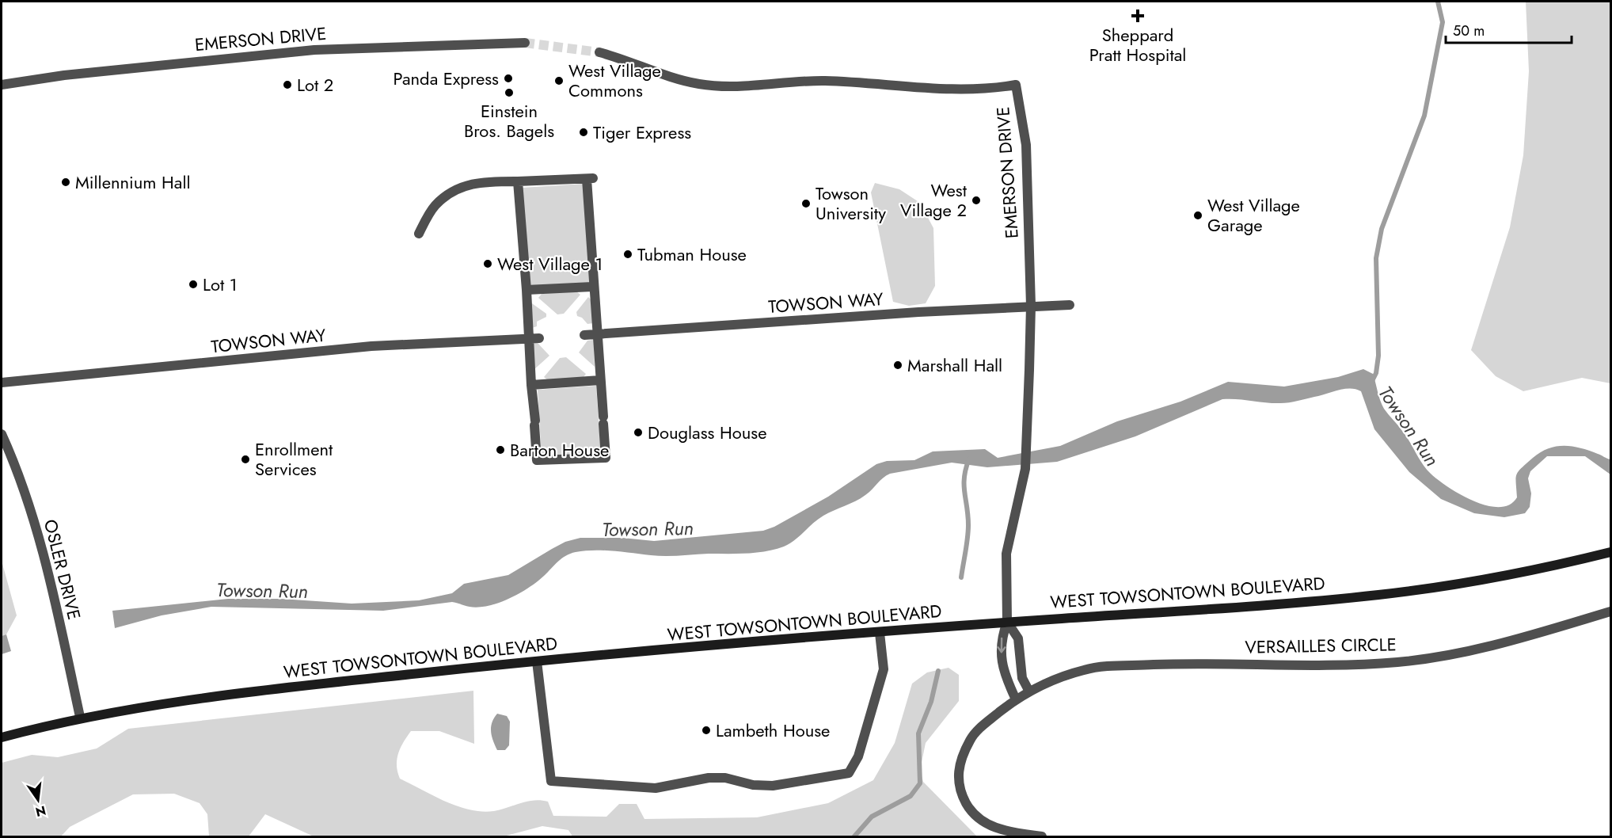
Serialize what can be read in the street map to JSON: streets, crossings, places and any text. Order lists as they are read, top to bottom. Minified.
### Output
{"streets":{"main road":["WEST TOWSONTOWN BOULEVARD"],"street":["EMERSON DRIVE","TOWSON WAY","OSLER DRIVE","VERSAILLES CIRCLE"]},"crossings":[["EMERSON DRIVE","TOWSON WAY"],["EMERSON DRIVE","WEST TOWSONTOWN BOULEVARD"],["OSLER DRIVE","WEST TOWSONTOWN BOULEVARD"]],"water":["Towson Run"],"places":{"health":["Sheppard Pratt Hospital"],"other":["Panda Express","West Village Commons","Lot 2","Einstein Bros. Bagels","Tiger Express","Millennium Hall","West Village 2","Towson University","West Village Garage","Tubman House","West Village 1","Lot 1","Marshall Hall","Douglass House","Barton House","Enrollment Services","Lambeth House"]},"scale_bar":"50 m","north":"bottom"}
